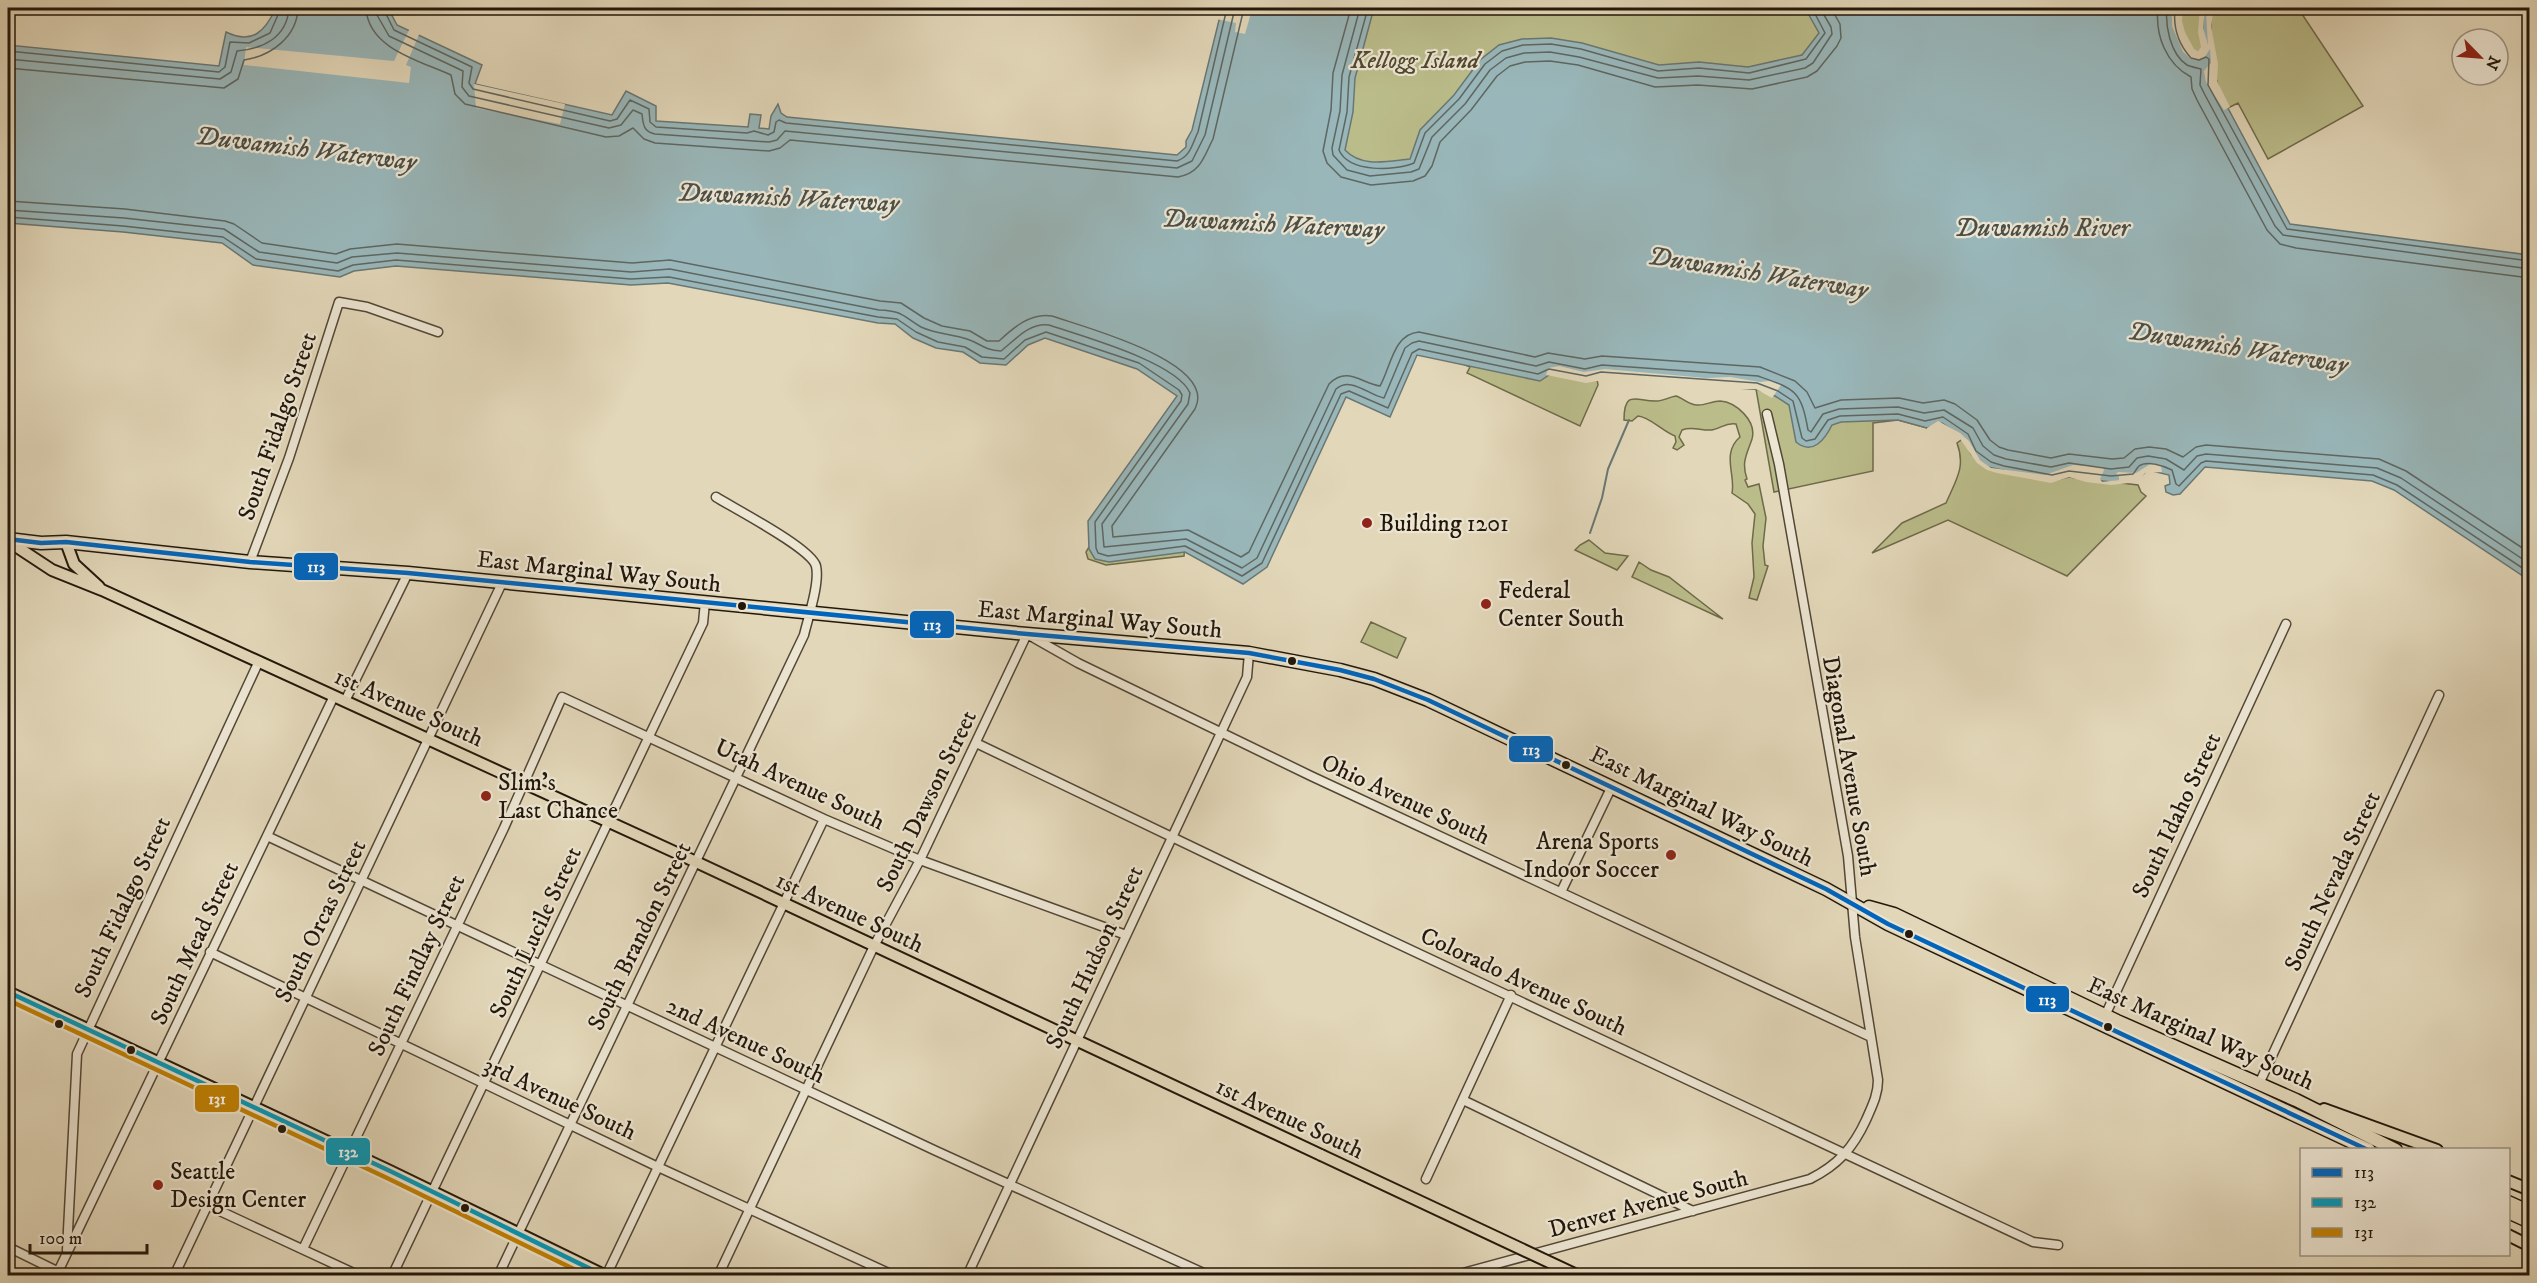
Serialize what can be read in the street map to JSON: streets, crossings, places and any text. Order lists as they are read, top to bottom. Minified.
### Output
{"streets":{"highway":["East Marginal Way South"],"main road":["1st Avenue South"],"street":["South Fidalgo Street","Diagonal Avenue South","Utah Avenue South","Ohio Avenue South","South Dawson Street","South Idaho Street","South Nevada Street","South Orcas Street","South Lucile Street","South Brandon Street","South Mead Street","South Hudson Street","South Findlay Street","Colorado Avenue South","2nd Avenue South","3rd Avenue South","Denver Avenue South"]},"crossings":[["South Fidalgo Street","East Marginal Way South"],["South Fidalgo Street","1st Avenue South"],["South Fidalgo Street","South Mead Street"],["East Marginal Way South","1st Avenue South"],["East Marginal Way South","Diagonal Avenue South"],["East Marginal Way South","Ohio Avenue South"],["East Marginal Way South","South Dawson Street"],["East Marginal Way South","South Idaho Street"],["East Marginal Way South","South Nevada Street"],["East Marginal Way South","South Orcas Street"],["East Marginal Way South","South Lucile Street"],["East Marginal Way South","South Brandon Street"],["East Marginal Way South","South Hudson Street"],["1st Avenue South","South Dawson Street"],["1st Avenue South","South Orcas Street"],["1st Avenue South","South Lucile Street"],["1st Avenue South","South Brandon Street"],["1st Avenue South","South Mead Street"],["1st Avenue South","South Hudson Street"],["1st Avenue South","South Findlay Street"],["Diagonal Avenue South","Ohio Avenue South"],["Diagonal Avenue South","Colorado Avenue South"],["Diagonal Avenue South","Denver Avenue South"],["Utah Avenue South","South Dawson Street"],["Utah Avenue South","South Lucile Street"],["Utah Avenue South","South Brandon Street"],["Utah Avenue South","South Hudson Street"],["Utah Avenue South","South Findlay Street"],["Ohio Avenue South","South Dawson Street"],["Ohio Avenue South","South Hudson Street"],["South Dawson Street","Colorado Avenue South"],["South Dawson Street","2nd Avenue South"],["South Dawson Street","3rd Avenue South"],["South Orcas Street","2nd Avenue South"],["South Orcas Street","3rd Avenue South"],["South Lucile Street","2nd Avenue South"],["South Lucile Street","3rd Avenue South"],["South Brandon Street","2nd Avenue South"],["South Brandon Street","3rd Avenue South"],["South Mead Street","2nd Avenue South"],["South Mead Street","3rd Avenue South"],["South Hudson Street","Colorado Avenue South"],["South Hudson Street","2nd Avenue South"],["South Findlay Street","2nd Avenue South"],["South Findlay Street","3rd Avenue South"],["Colorado Avenue South","Denver Avenue South"]],"water":["Duwamish Waterway","Duwamish River"],"parks":["Kellogg Island"],"places":["Building 1201","Federal Center South","Slim's Last Chance","Arena Sports Indoor Soccer","Seattle Design Center"],"lines":["transit line 113","transit line 132","transit line 131"],"legend":["113","132","131"],"scale_bar":"100 m","north":"bottom right"}
